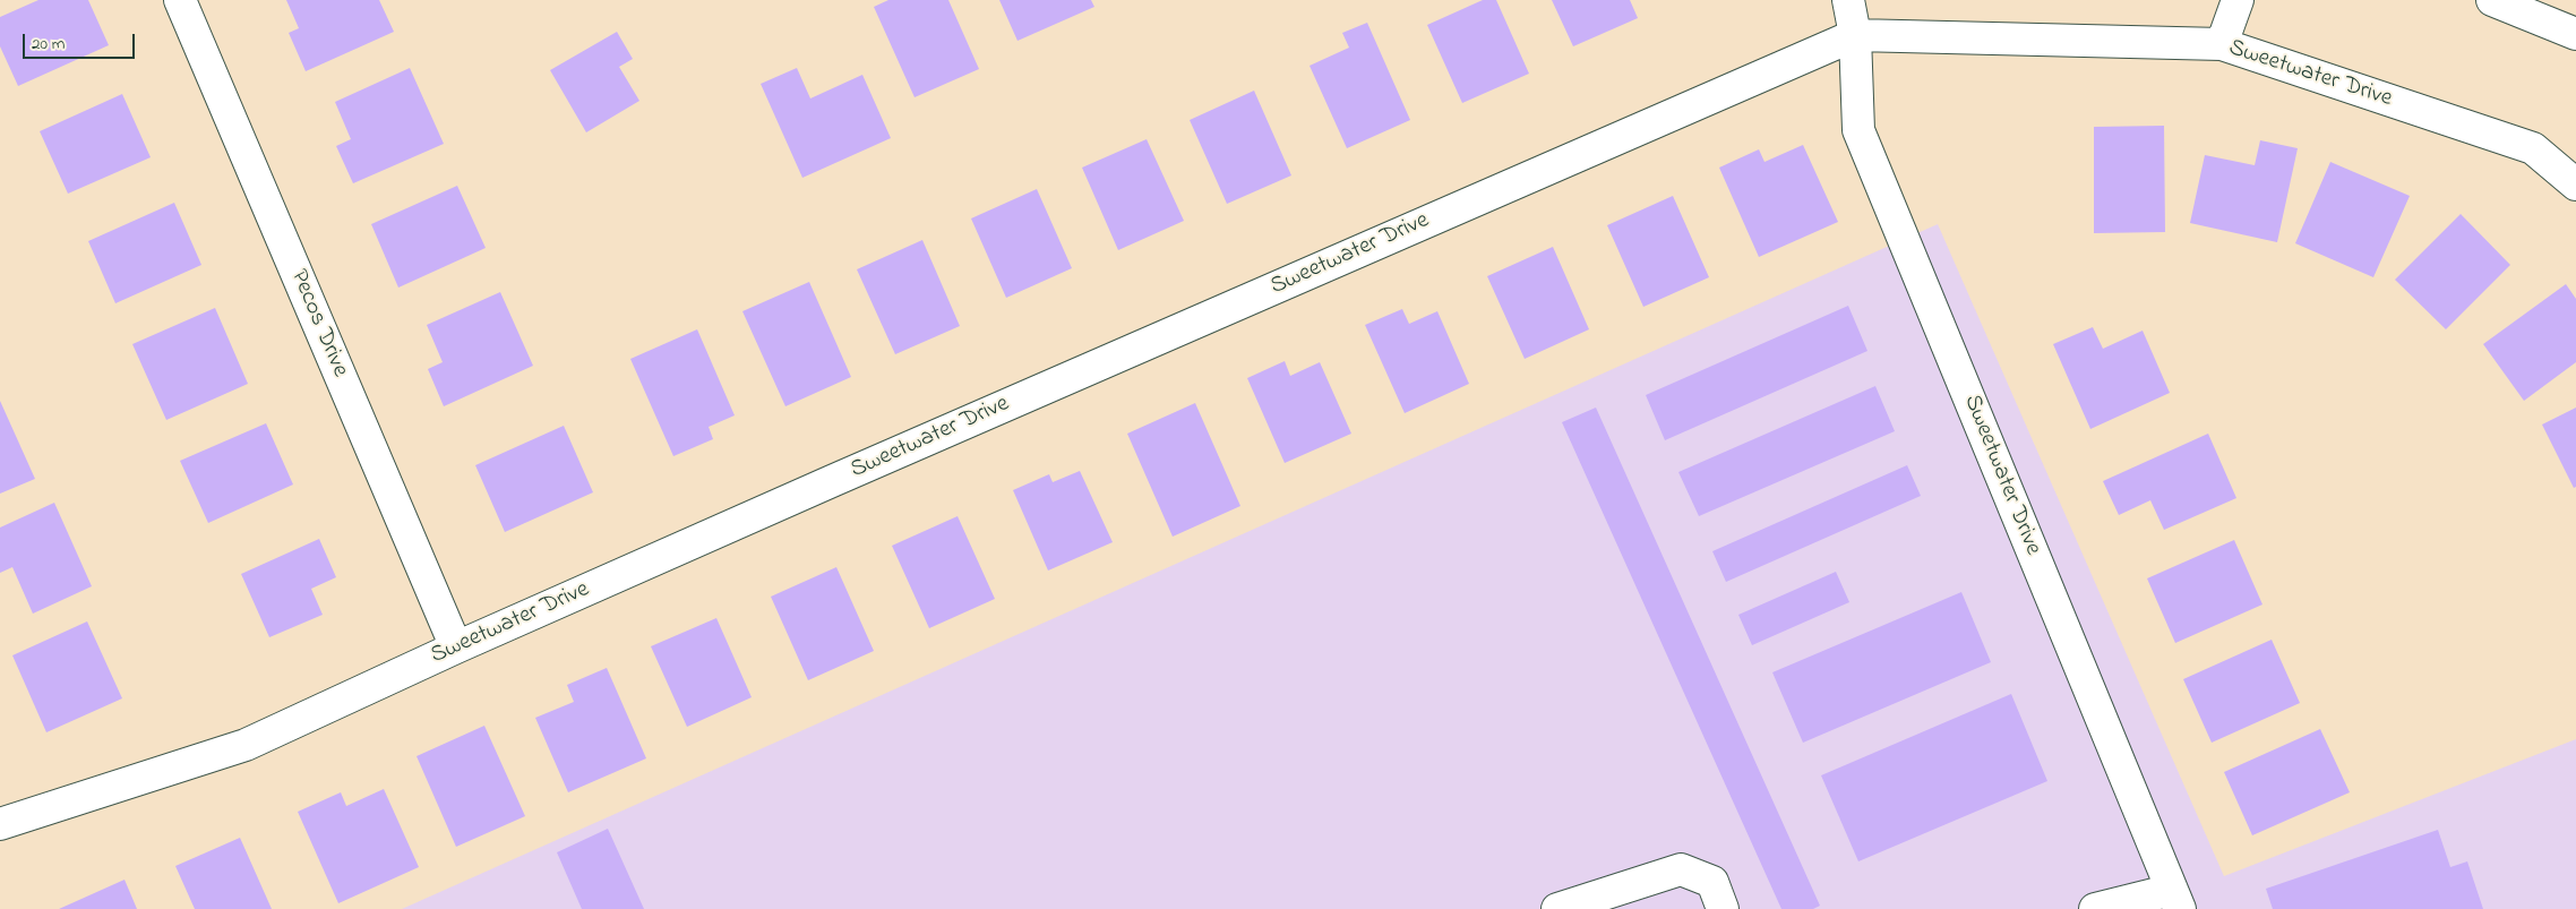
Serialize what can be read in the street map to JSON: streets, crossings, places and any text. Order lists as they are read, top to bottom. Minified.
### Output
{"streets":{"street":["Sweetwater Drive","Pecos Drive"]},"crossings":[["Sweetwater Drive","Pecos Drive"]],"scale_bar":"20 m"}
